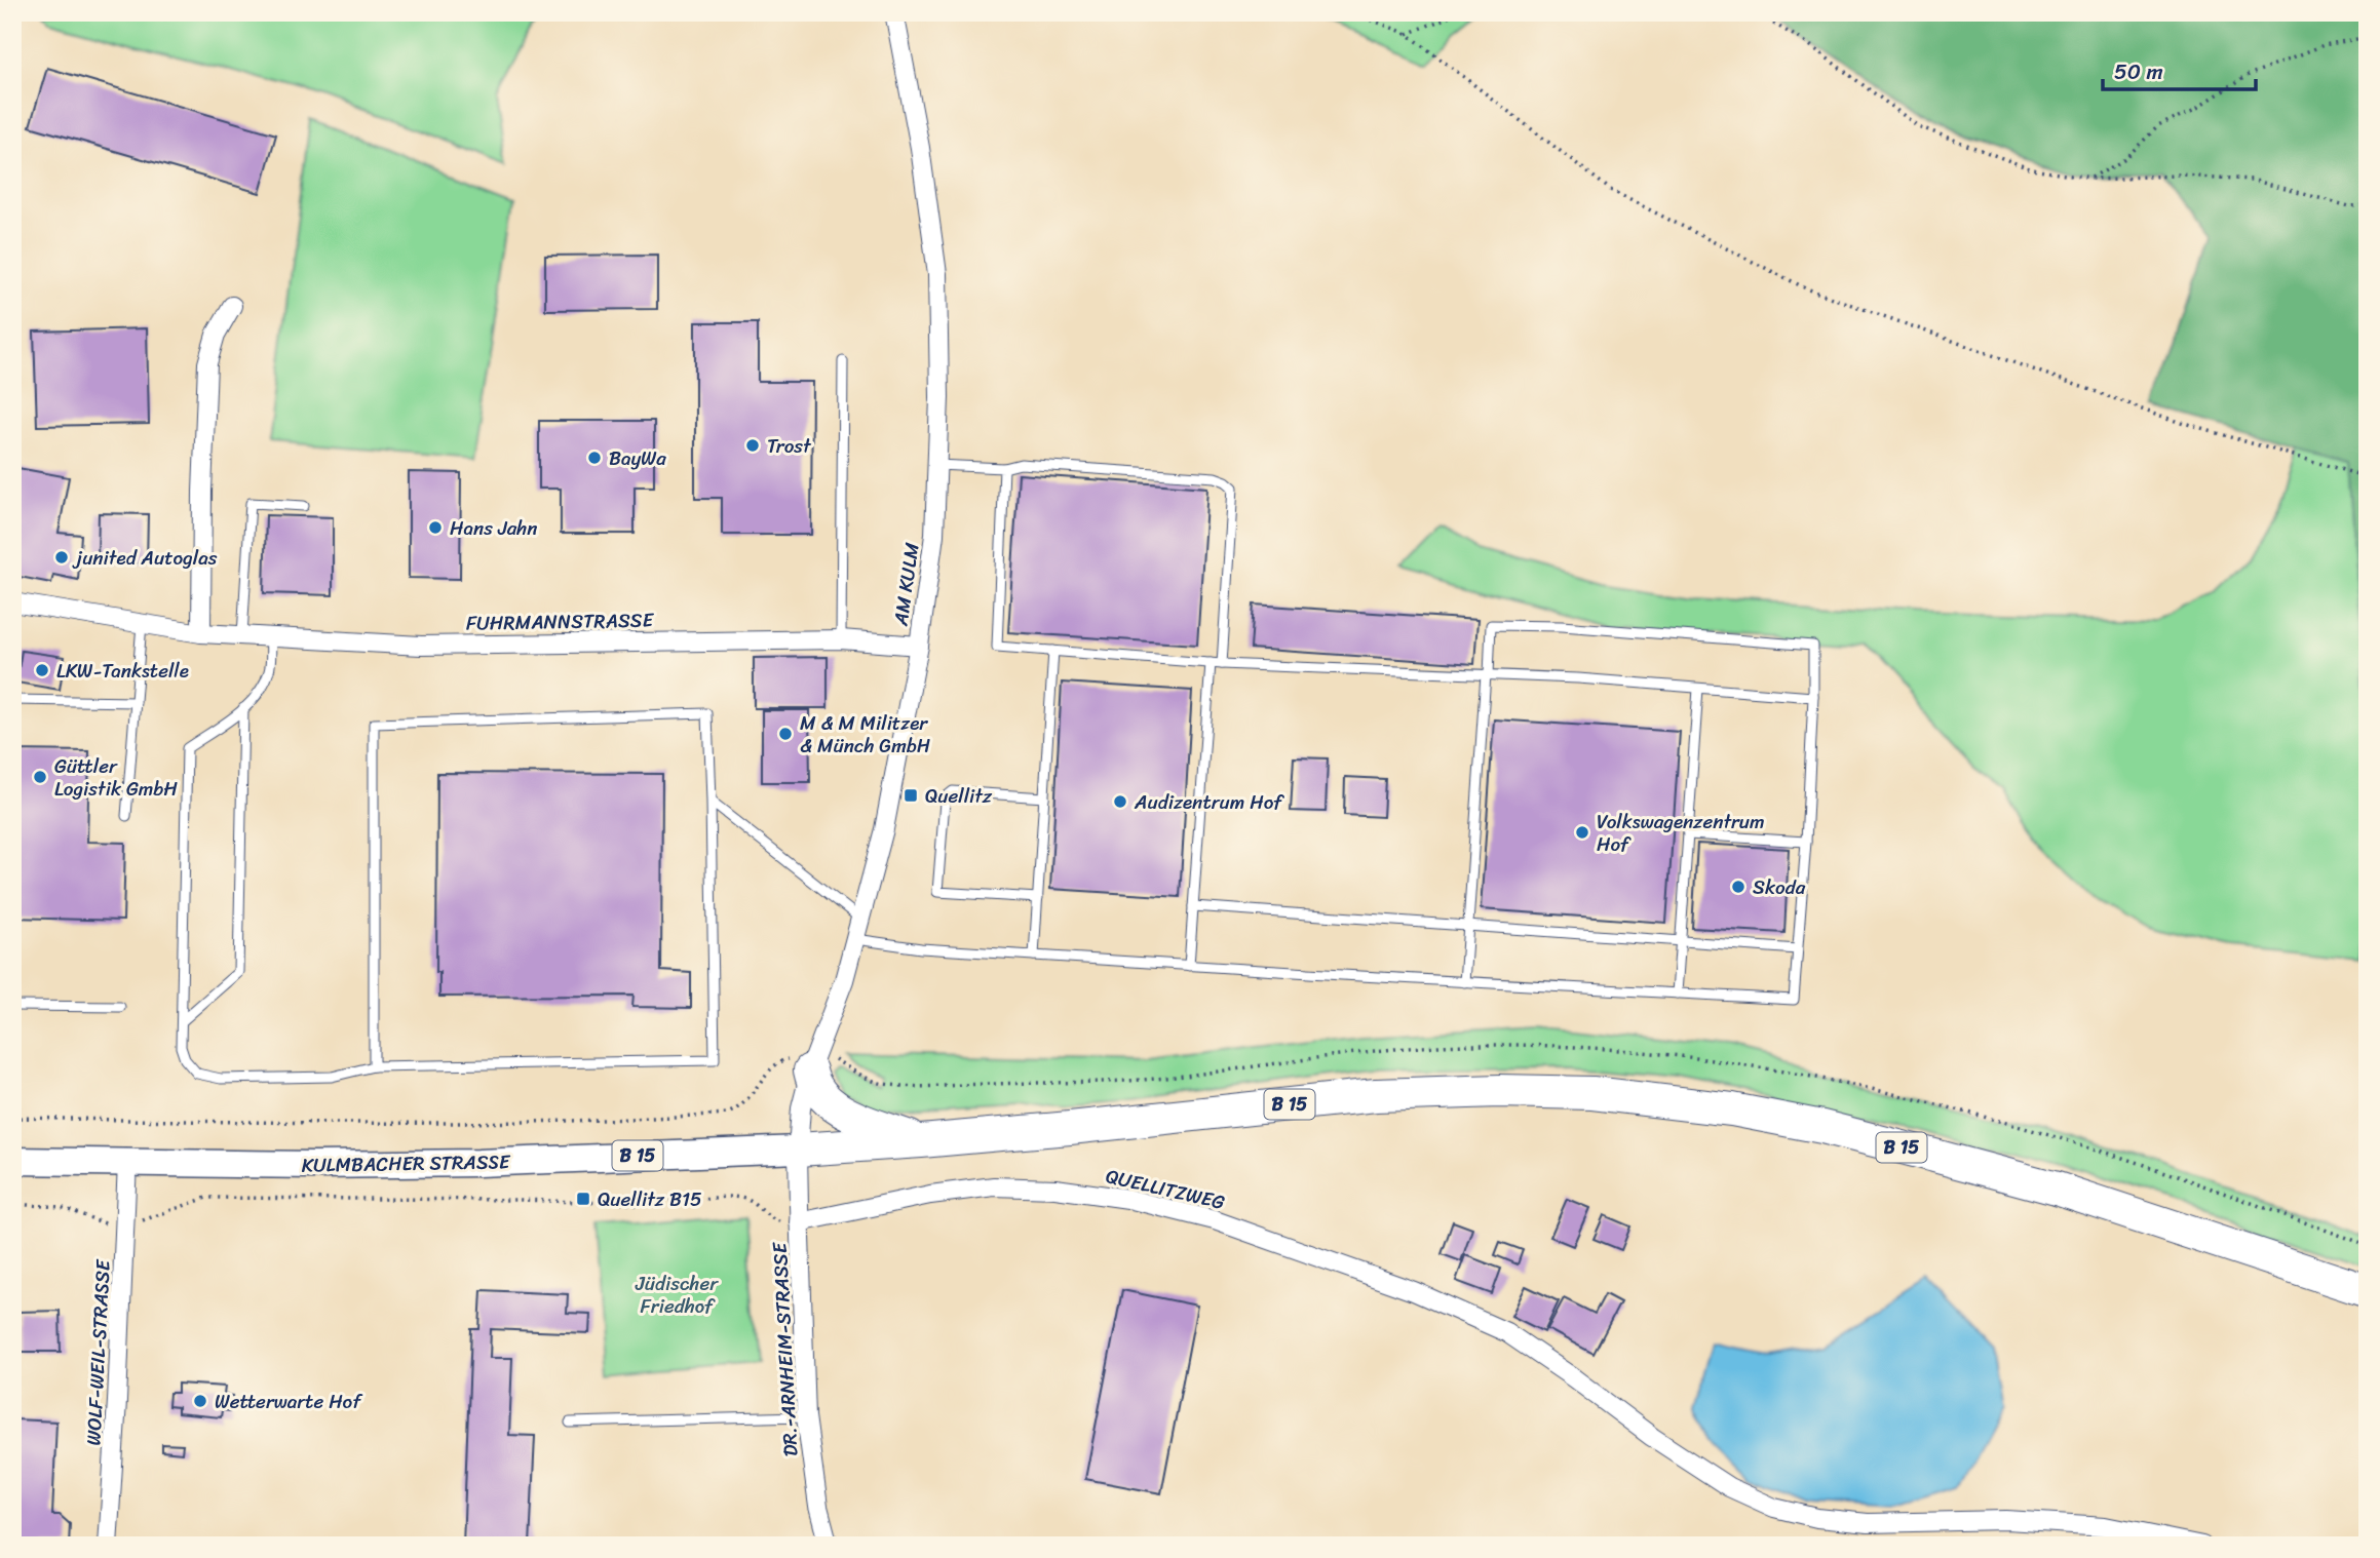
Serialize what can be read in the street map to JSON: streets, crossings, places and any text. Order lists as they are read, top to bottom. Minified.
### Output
{"streets":{"highway":["B 15"],"main road":["KULMBACHER STRASSE"],"street":["AM KULM","FUHRMANNSTRASSE","QUELLITZWEG","DR.-ARNHEIM-STRASSE","WOLF-WEIL-STRASSE"]},"crossings":[["AM KULM","FUHRMANNSTRASSE"],["AM KULM","B 15"],["AM KULM","KULMBACHER STRASSE"],["AM KULM","DR.-ARNHEIM-STRASSE"],["B 15","KULMBACHER STRASSE"],["B 15","DR.-ARNHEIM-STRASSE"],["KULMBACHER STRASSE","DR.-ARNHEIM-STRASSE"],["KULMBACHER STRASSE","WOLF-WEIL-STRASSE"],["QUELLITZWEG","DR.-ARNHEIM-STRASSE"]],"parks":["Jüdischer Friedhof"],"places":{"other":["Trost","BayWa","Hans Jahn","junited Autoglas","LKW-Tankstelle","M & M Militzer & Münch GmbH","Güttler Logistik GmbH","Audizentrum Hof","Volkswagenzentrum Hof","Skoda","Wetterwarte Hof"],"transit":["Quellitz","Quellitz B15"]},"scale_bar":"50 m"}
